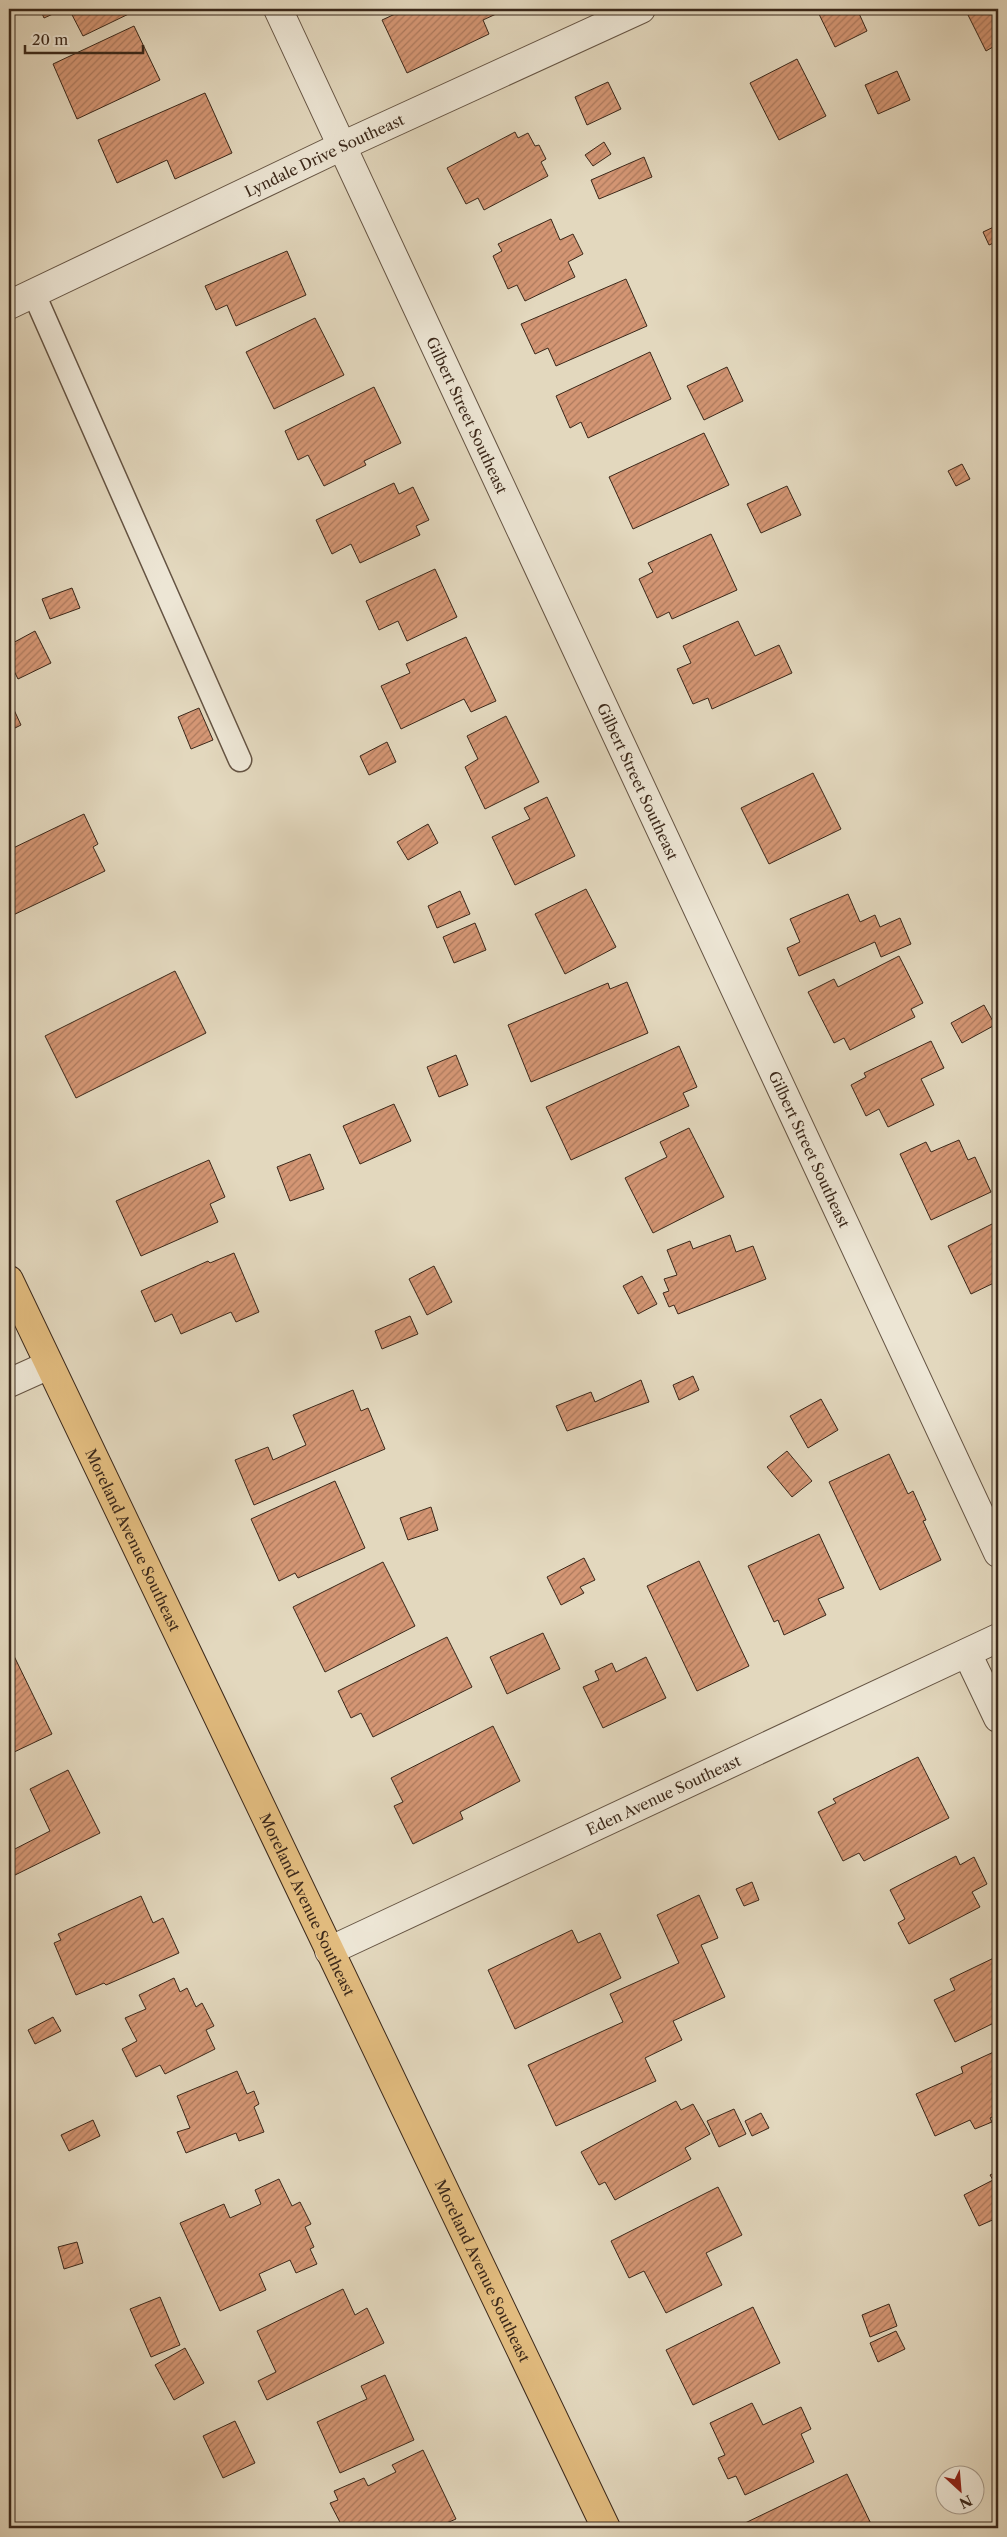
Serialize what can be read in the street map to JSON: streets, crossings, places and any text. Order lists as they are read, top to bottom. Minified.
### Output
{"streets":{"highway":["Moreland Avenue Southeast"],"street":["Lyndale Drive Southeast","Gilbert Street Southeast","Eden Avenue Southeast"]},"crossings":[["Lyndale Drive Southeast","Gilbert Street Southeast"],["Moreland Avenue Southeast","Eden Avenue Southeast"]],"scale_bar":"20 m","north":"bottom right"}
